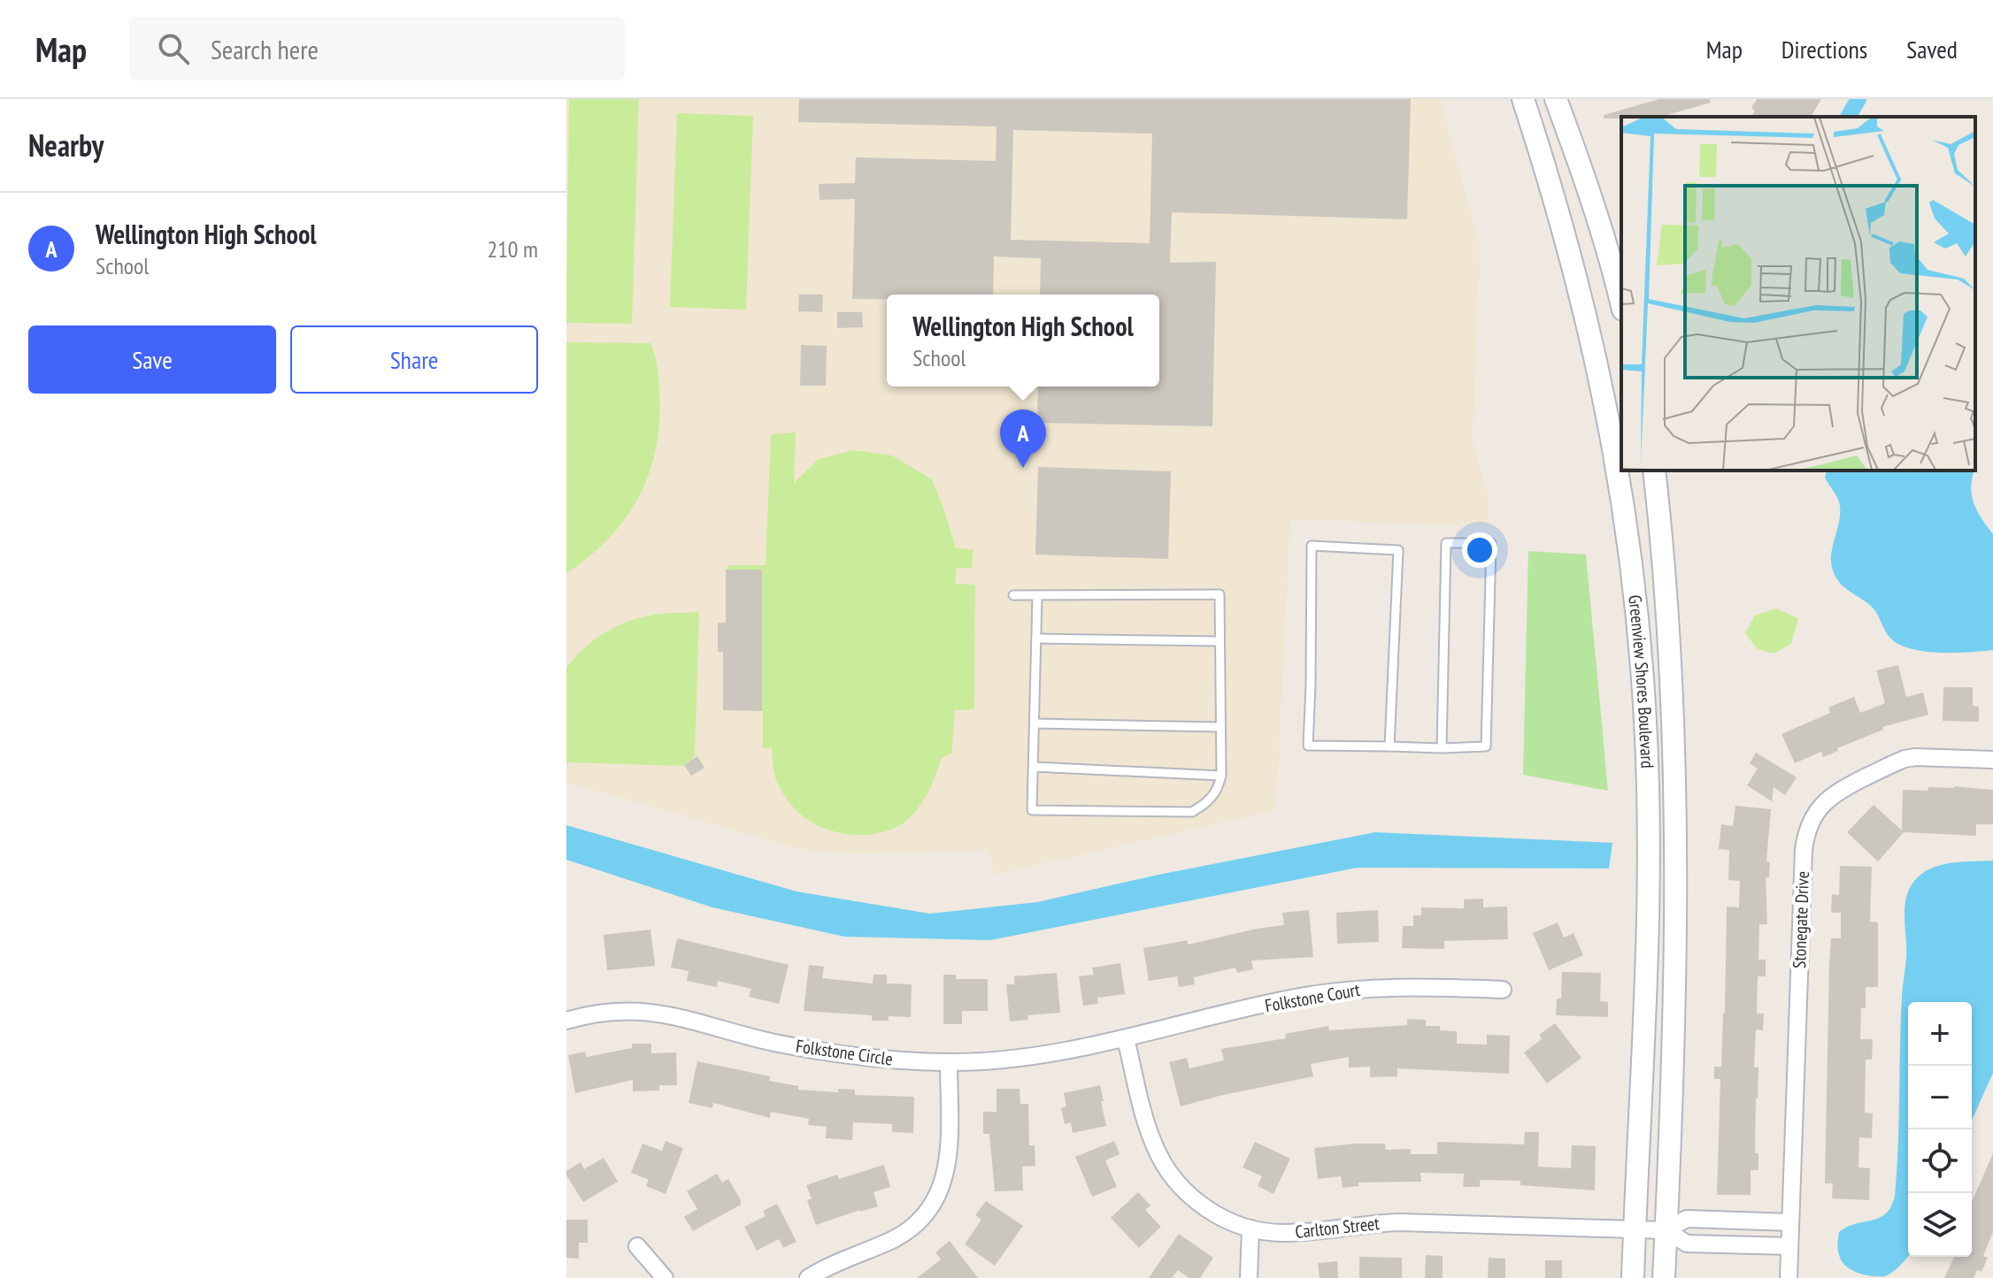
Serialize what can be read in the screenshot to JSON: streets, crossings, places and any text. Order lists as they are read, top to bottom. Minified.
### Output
{"streets":{"street":["Greenview Shores Boulevard","Stonegate Drive","Folkstone Court","Folkstone Circle","Carlton Street"]},"crossings":[["Greenview Shores Boulevard","Carlton Street"],["Folkstone Court","Folkstone Circle"],["Folkstone Court","Carlton Street"],["Folkstone Circle","Carlton Street"]],"page":{"header":"Map","search":"Search here","nav":["Map","Directions","Saved"],"heading":"Nearby","list":[{"mark":"A","name":"Wellington High School","note":"School","value":"210 m"}],"popup":["Wellington High School","School"],"buttons":["Save","Share"],"pins":"A","map_buttons":["+","−"]}}
